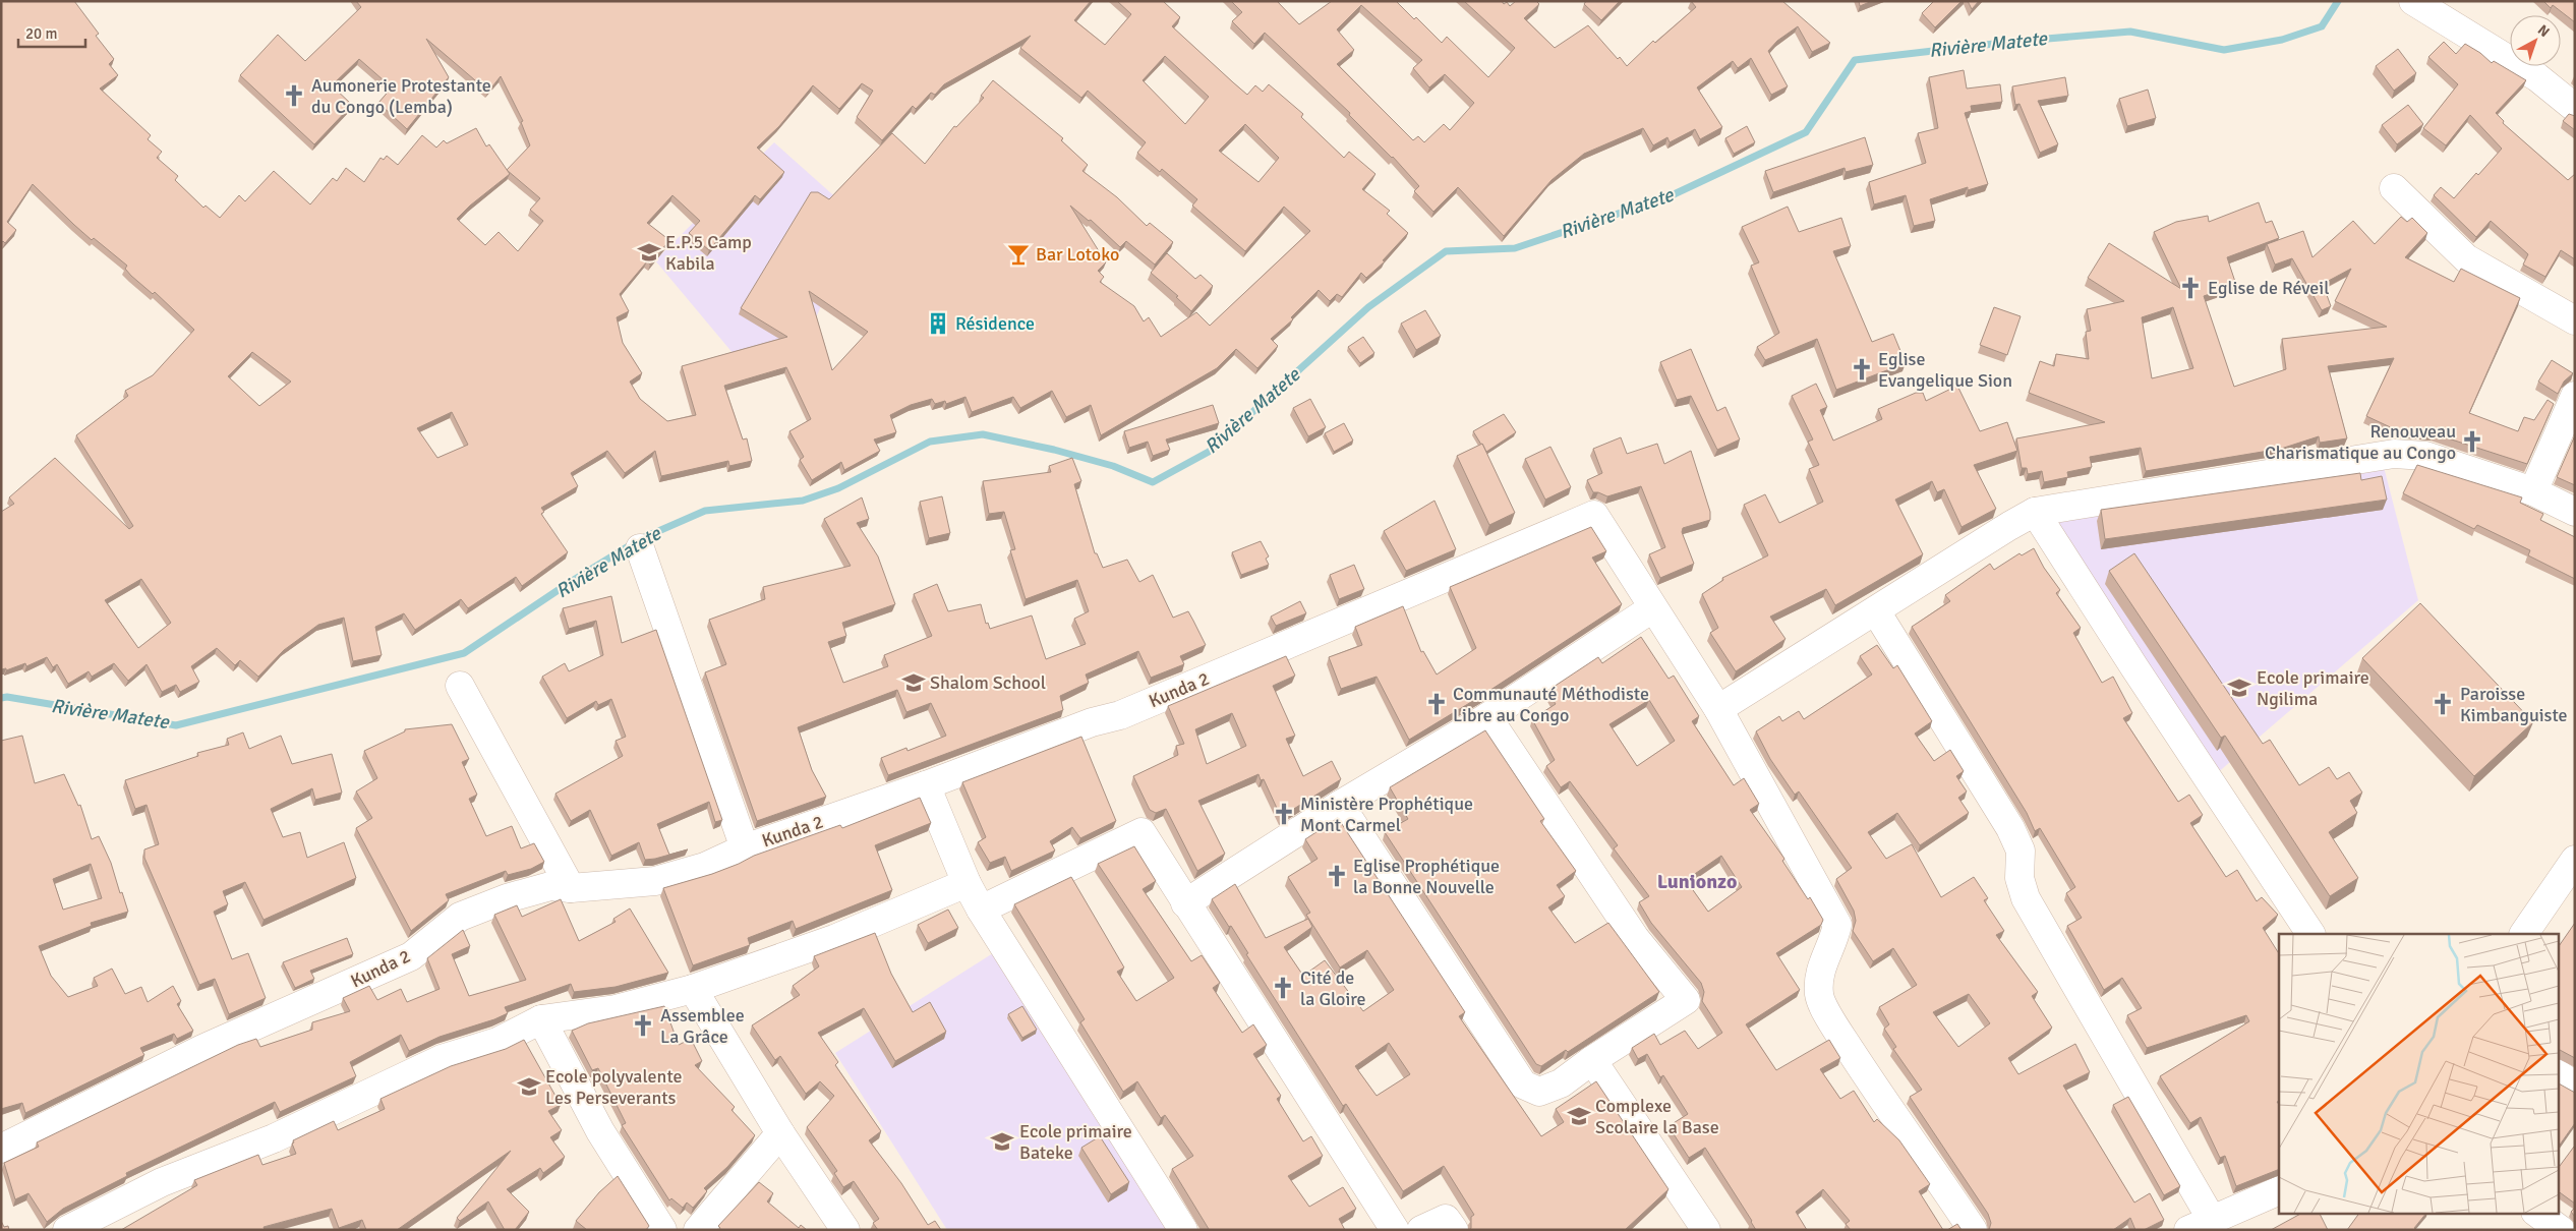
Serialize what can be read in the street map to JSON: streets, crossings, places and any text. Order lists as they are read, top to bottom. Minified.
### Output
{"streets":{"street":["Kunda 2"]},"districts":["Lunionzo"],"water":["Rivière Matete"],"places":{"church":["Aumonerie Protestante du Congo (Lemba)","Eglise de Réveil","Eglise Evangelique Sion","Renouveau Charismatique au Congo","Communauté Méthodiste Libre au Congo","Paroisse Kimbanguiste","Ministère Prophétique Mont Carmel","Eglise Prophétique la Bonne Nouvelle","Cité de la Gloire","Assemblee La Grâce"],"school or university":["E.P.5 Camp Kabila","Shalom School","Ecole primaire Ngilima","Ecole polyvalente Les Perseverants","Complexe Scolaire la Base","Ecole primaire Bateke"],"bar":["Bar Lotoko"],"building":["Résidence"]},"scale_bar":"20 m","north":"top right"}
